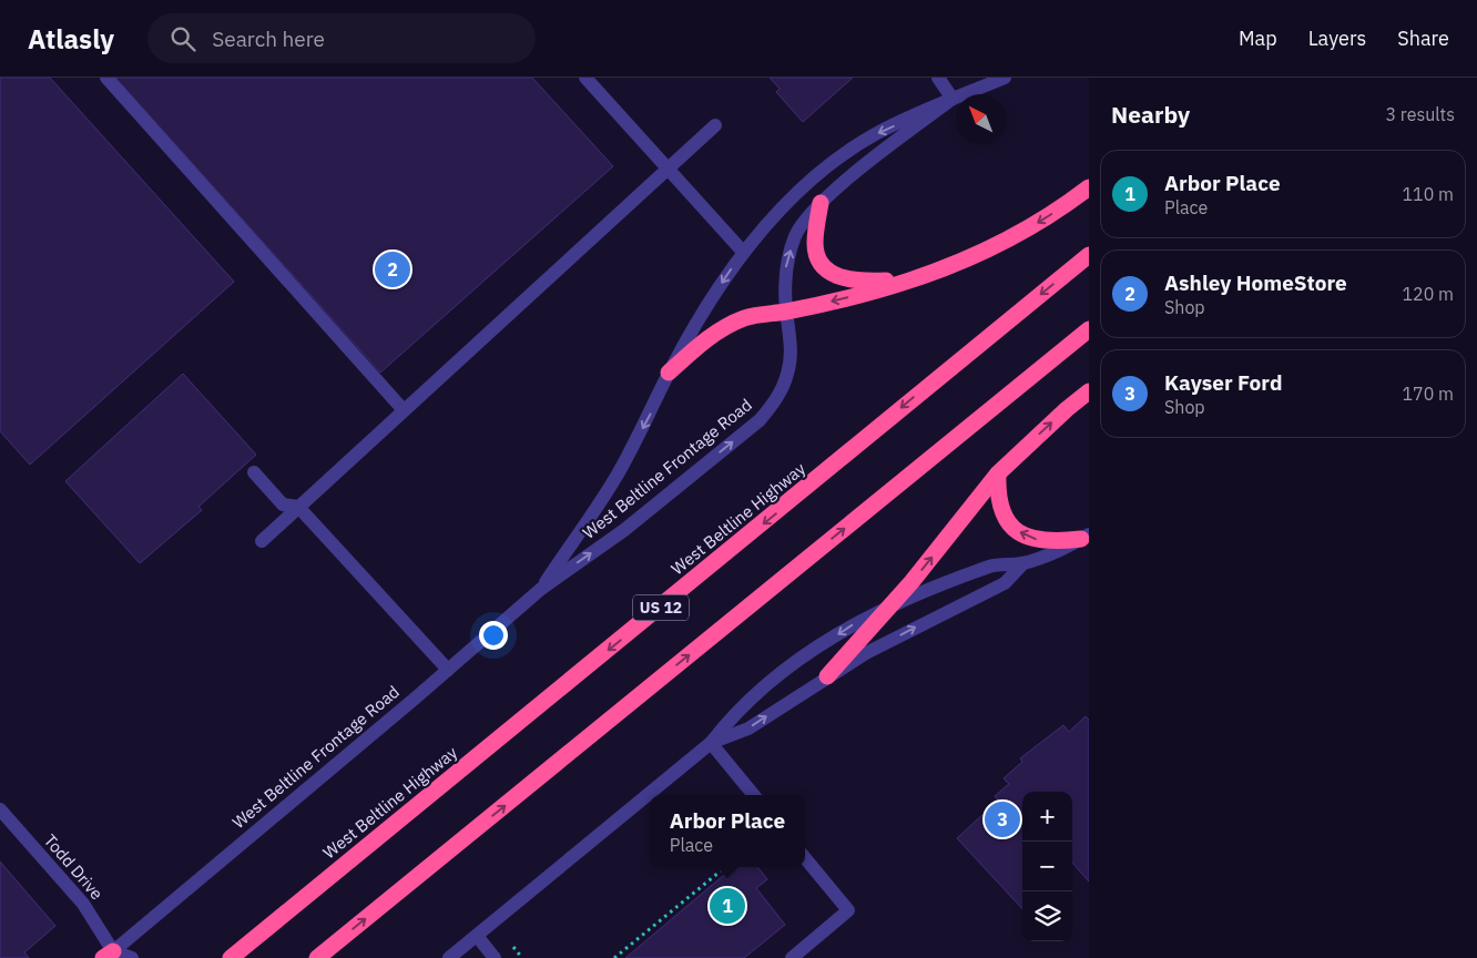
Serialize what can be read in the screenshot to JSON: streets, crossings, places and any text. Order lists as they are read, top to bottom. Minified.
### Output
{"streets":{"highway":["West Beltline Highway","US 12"],"street":["West Beltline Frontage Road","Todd Drive"]},"crossings":[["West Beltline Frontage Road","Todd Drive"]],"north":"top left","page":{"header":"Atlasly","search":"Search here","nav":["Map","Layers","Share"],"heading":["Nearby","3 results"],"list":[{"mark":"1","name":"Arbor Place","note":"Place","value":"110 m"},{"mark":"2","name":"Ashley HomeStore","note":"Shop","value":"120 m"},{"mark":"3","name":"Kayser Ford","note":"Shop","value":"170 m"}],"pins":["2","3","1"],"map_buttons":["+","−"],"popup":["Arbor Place","Place"]}}
